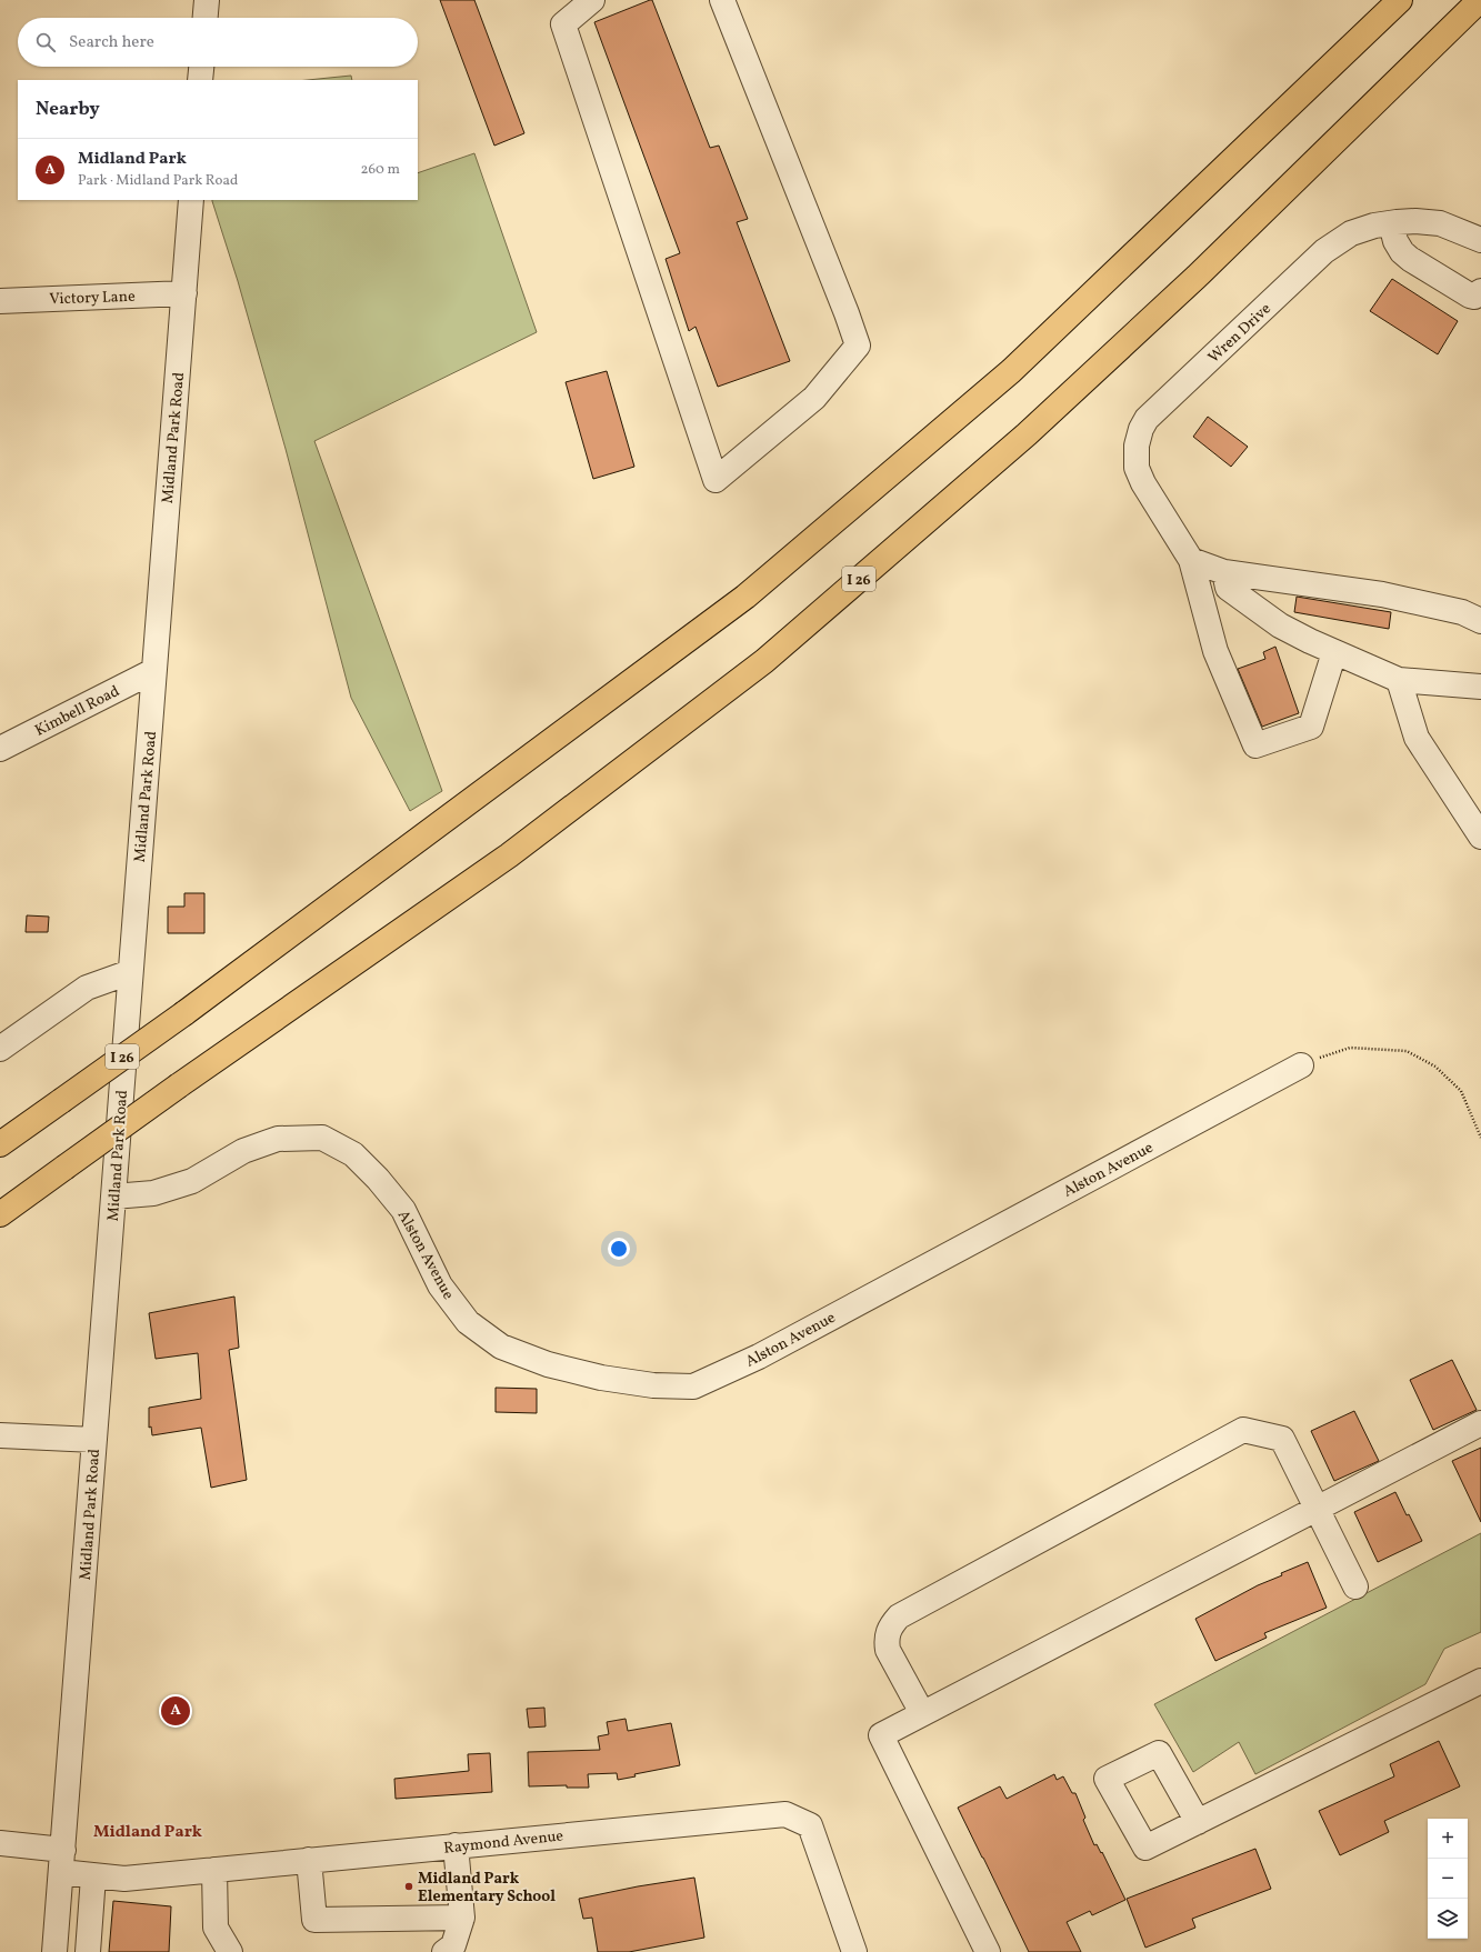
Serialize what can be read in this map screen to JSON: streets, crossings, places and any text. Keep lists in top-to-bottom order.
{
  "streets": {
    "highway": ["I 26"],
    "street": [
      "Victory Lane",
      "Wren Drive",
      "Midland Park Road",
      "Kimbell Road",
      "Alston Avenue",
      "Raymond Avenue"
    ]
  },
  "crossings": [
    ["Victory Lane", "Midland Park Road"],
    ["Midland Park Road", "Kimbell Road"],
    ["Midland Park Road", "Alston Avenue"],
    ["Midland Park Road", "Raymond Avenue"]
  ],
  "districts": ["Midland Park"],
  "places": ["Midland Park Elementary School"],
  "page": {
    "search": "Search here",
    "heading": "Nearby",
    "list": [
      {
        "mark": "A",
        "name": "Midland Park",
        "note": "Park · Midland Park Road",
        "value": "260 m"
      }
    ],
    "pins": "A",
    "map_buttons": ["+", "−"]
  }
}
